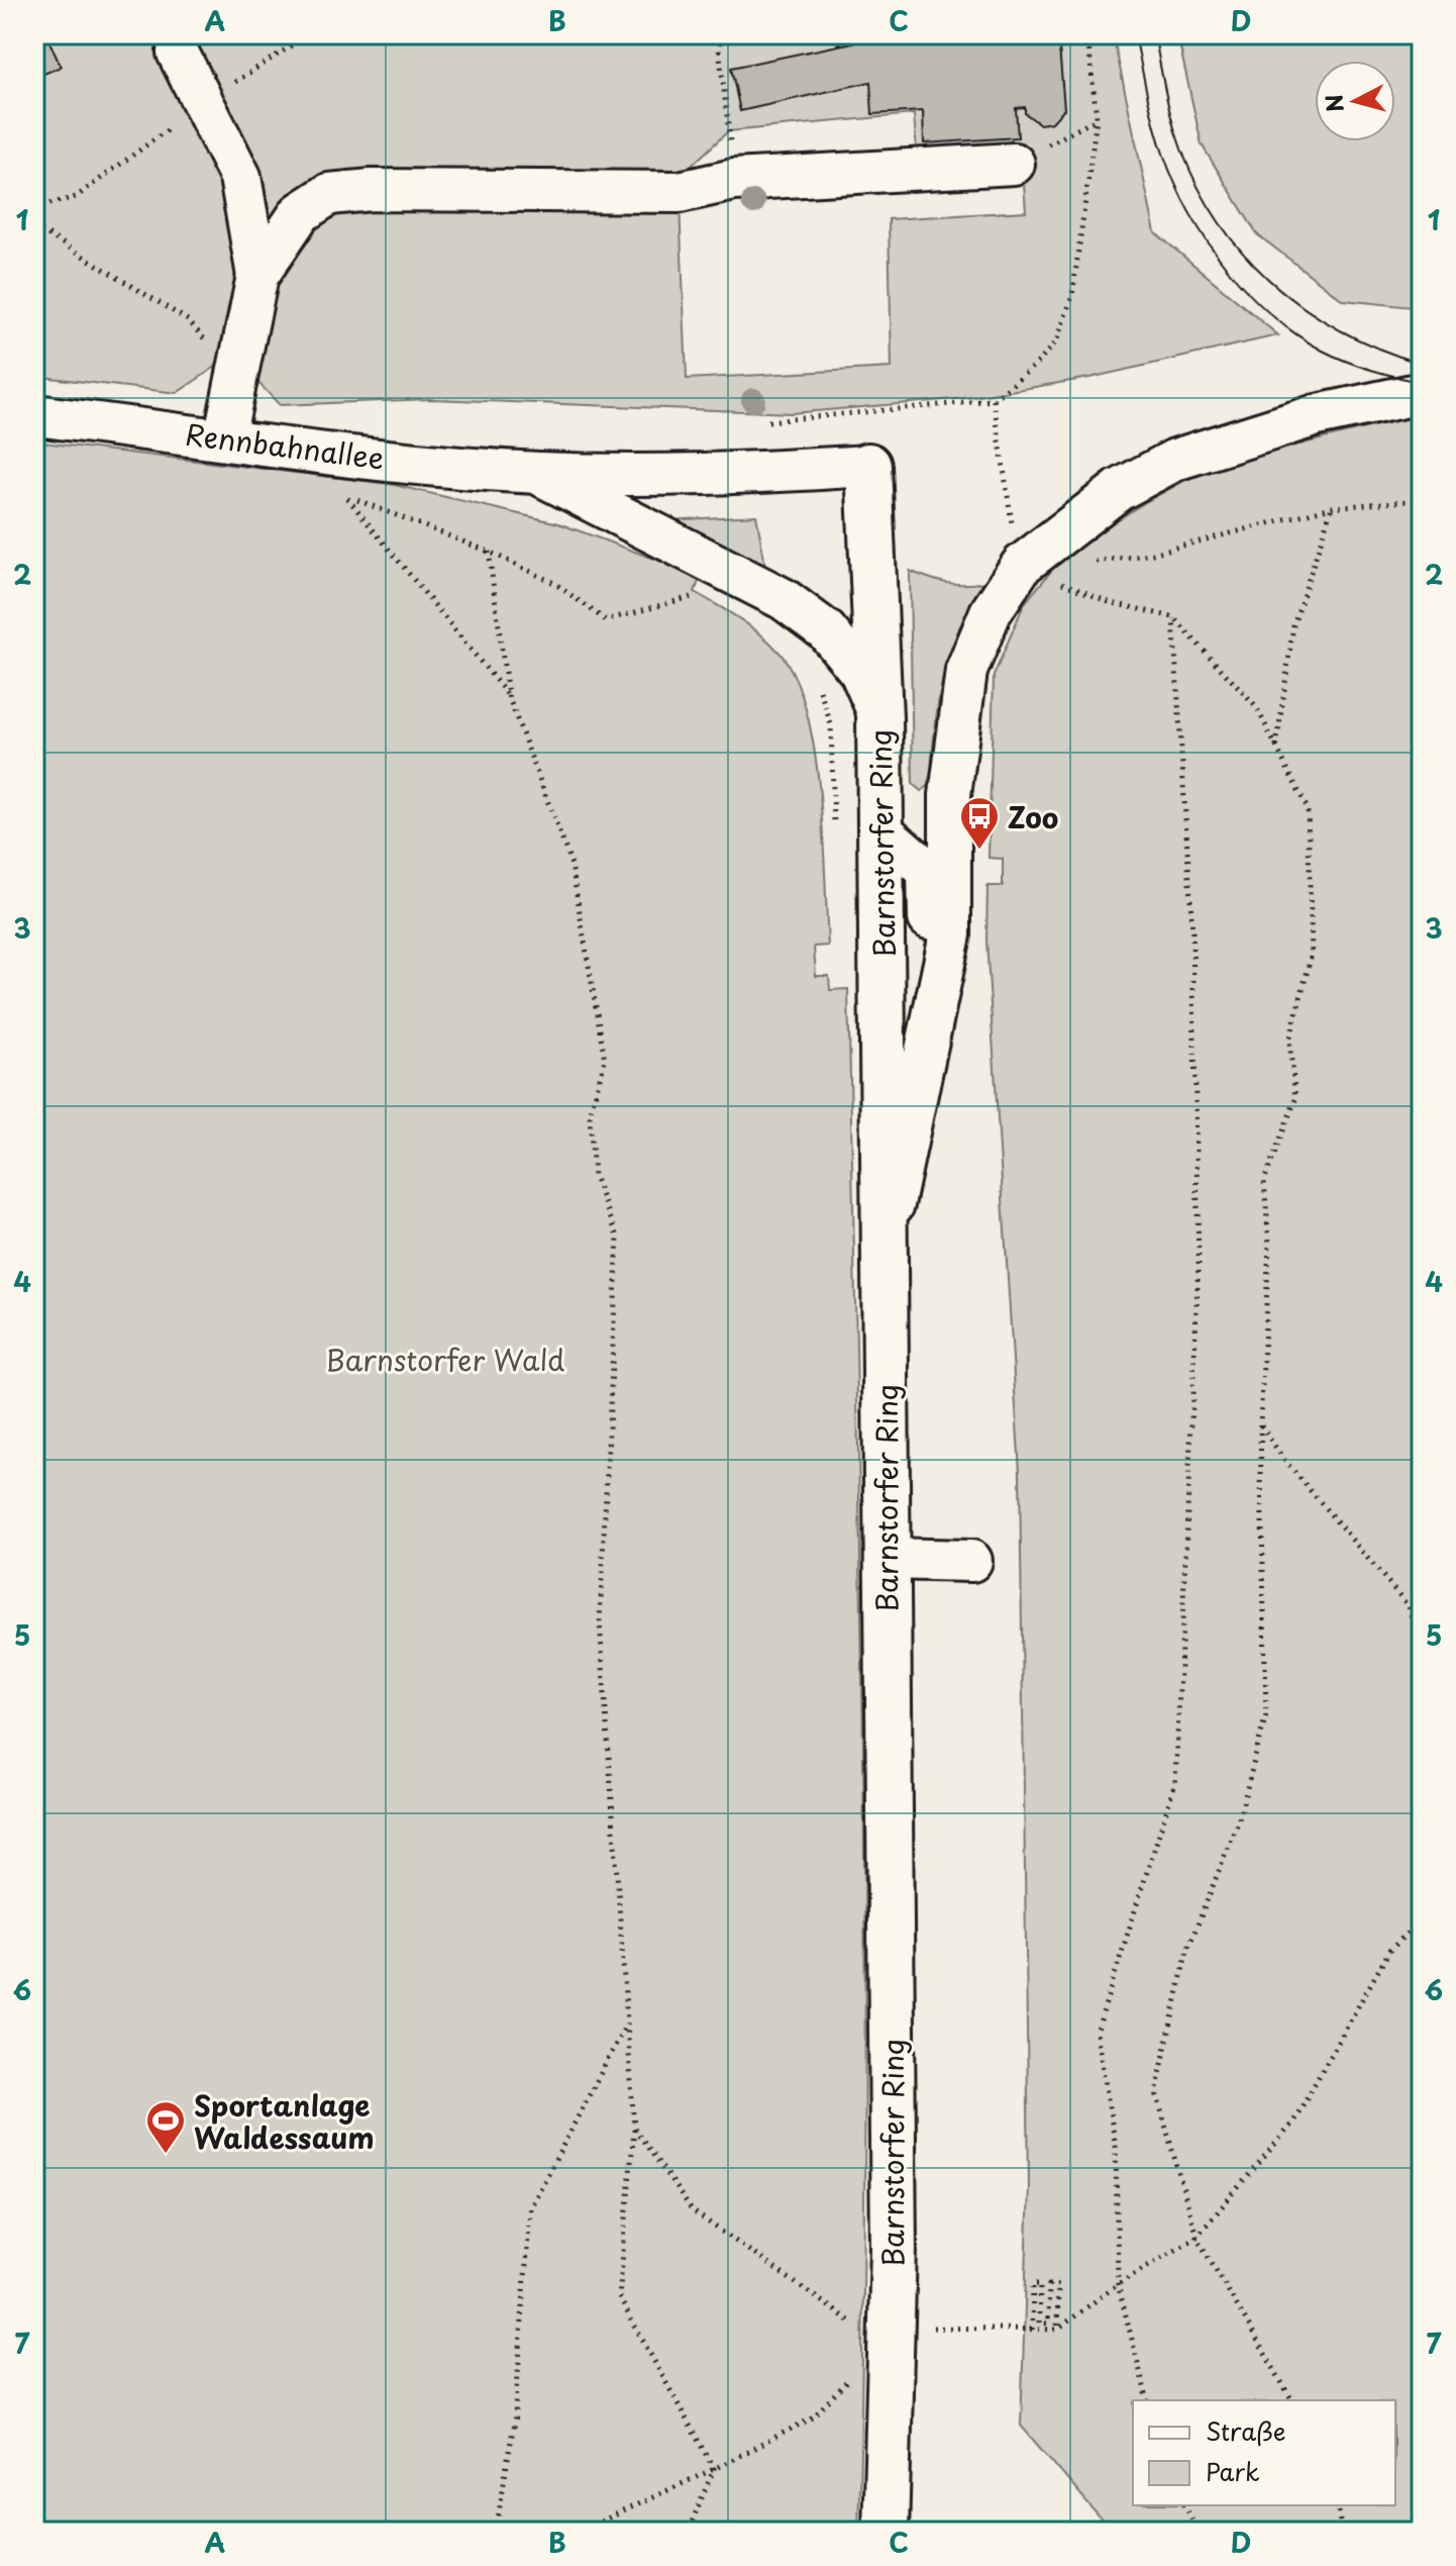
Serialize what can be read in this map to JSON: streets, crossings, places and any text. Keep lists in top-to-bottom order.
{
  "streets": {
    "main road": ["Barnstorfer Ring"],
    "street": ["Rennbahnallee"]
  },
  "crossings": [
    ["Rennbahnallee", "Barnstorfer Ring"]
  ],
  "parks": ["Barnstorfer Wald"],
  "places": {
    "bus stop": ["Zoo"],
    "sports": ["Sportanlage Waldessaum"]
  },
  "legend": ["Straße", "Park"],
  "north": "left",
  "grid": {
    "columns": [
      "A",
      "B",
      "C",
      "D"
    ],
    "rows": [
      "1",
      "2",
      "3",
      "4",
      "5",
      "6",
      "7"
    ]
  }
}
